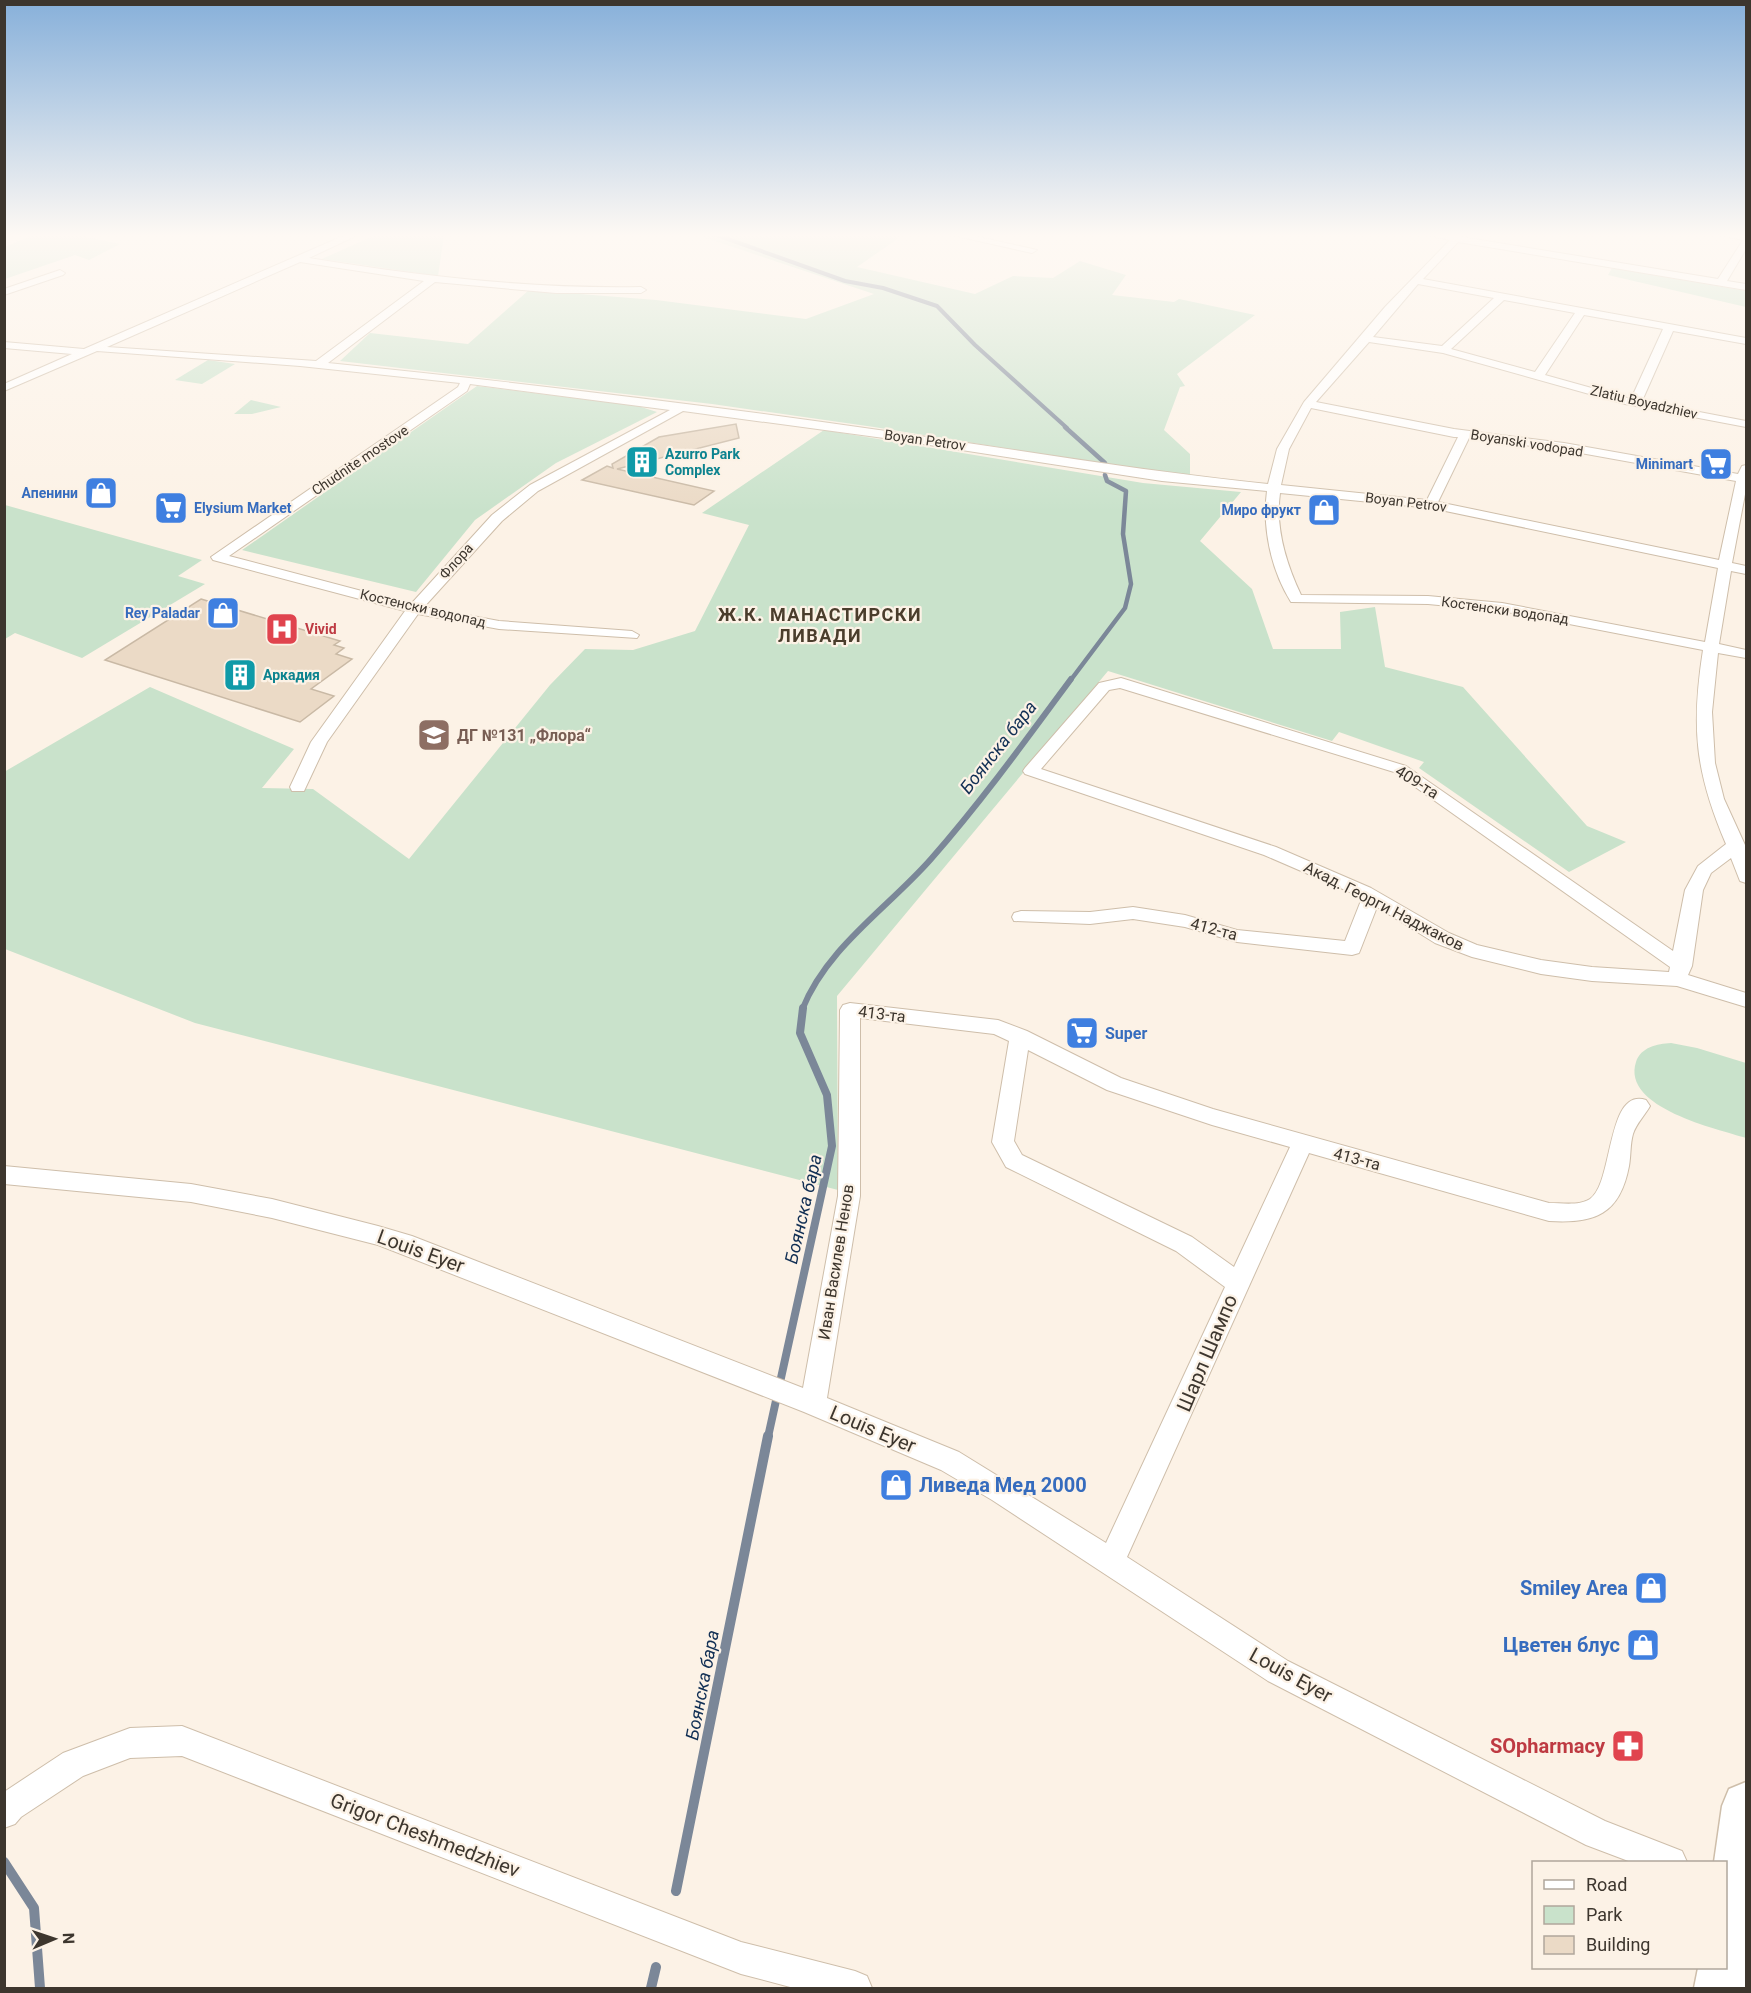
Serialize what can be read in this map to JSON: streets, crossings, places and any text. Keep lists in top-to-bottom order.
{
  "streets": {
    "street": [
      "Zlatiu Boyadzhiev",
      "Boyan Petrov",
      "Boyanski vodopad",
      "Chudnite mostove",
      "Флора",
      "Костенски водопад",
      "409-та",
      "Акад. Георги Наджаков",
      "412-та",
      "413-та",
      "Louis Eyer",
      "Иван Василев Ненов",
      "Шарл Шампо",
      "Grigor Cheshmedzhiev"
    ]
  },
  "crossings": [
    ["Boyan Petrov", "Chudnite mostove"],
    ["Boyan Petrov", "Флора"],
    ["Boyan Petrov", "Костенски водопад"],
    ["Chudnite mostove", "Костенски водопад"],
    ["Флора", "Костенски водопад"],
    ["409-та", "Акад. Георги Наджаков"],
    ["Акад. Георги Наджаков", "412-та"],
    ["413-та", "Иван Василев Ненов"],
    ["413-та", "Шарл Шампо"],
    ["Louis Eyer", "Иван Василев Ненов"],
    ["Louis Eyer", "Шарл Шампо"]
  ],
  "districts": ["Ж.К. МАНАСТИРСКИ ЛИВАДИ"],
  "water": ["Боянска бара"],
  "places": {
    "building": ["Azurro Park Complex", "Аркадия"],
    "supermarket": ["Minimart", "Elysium Market", "Super"],
    "shop": [
      "Апенини",
      "Миро фрукт",
      "Rey Paladar",
      "Ливеда Мед 2000",
      "Smiley Area",
      "Цветен блус"
    ],
    "hospital": ["Vivid"],
    "school or university": ["ДГ №131 „Флора“"],
    "pharmacy": ["SOpharmacy"]
  },
  "legend": ["Road", "Park", "Building"],
  "north": "right"
}
